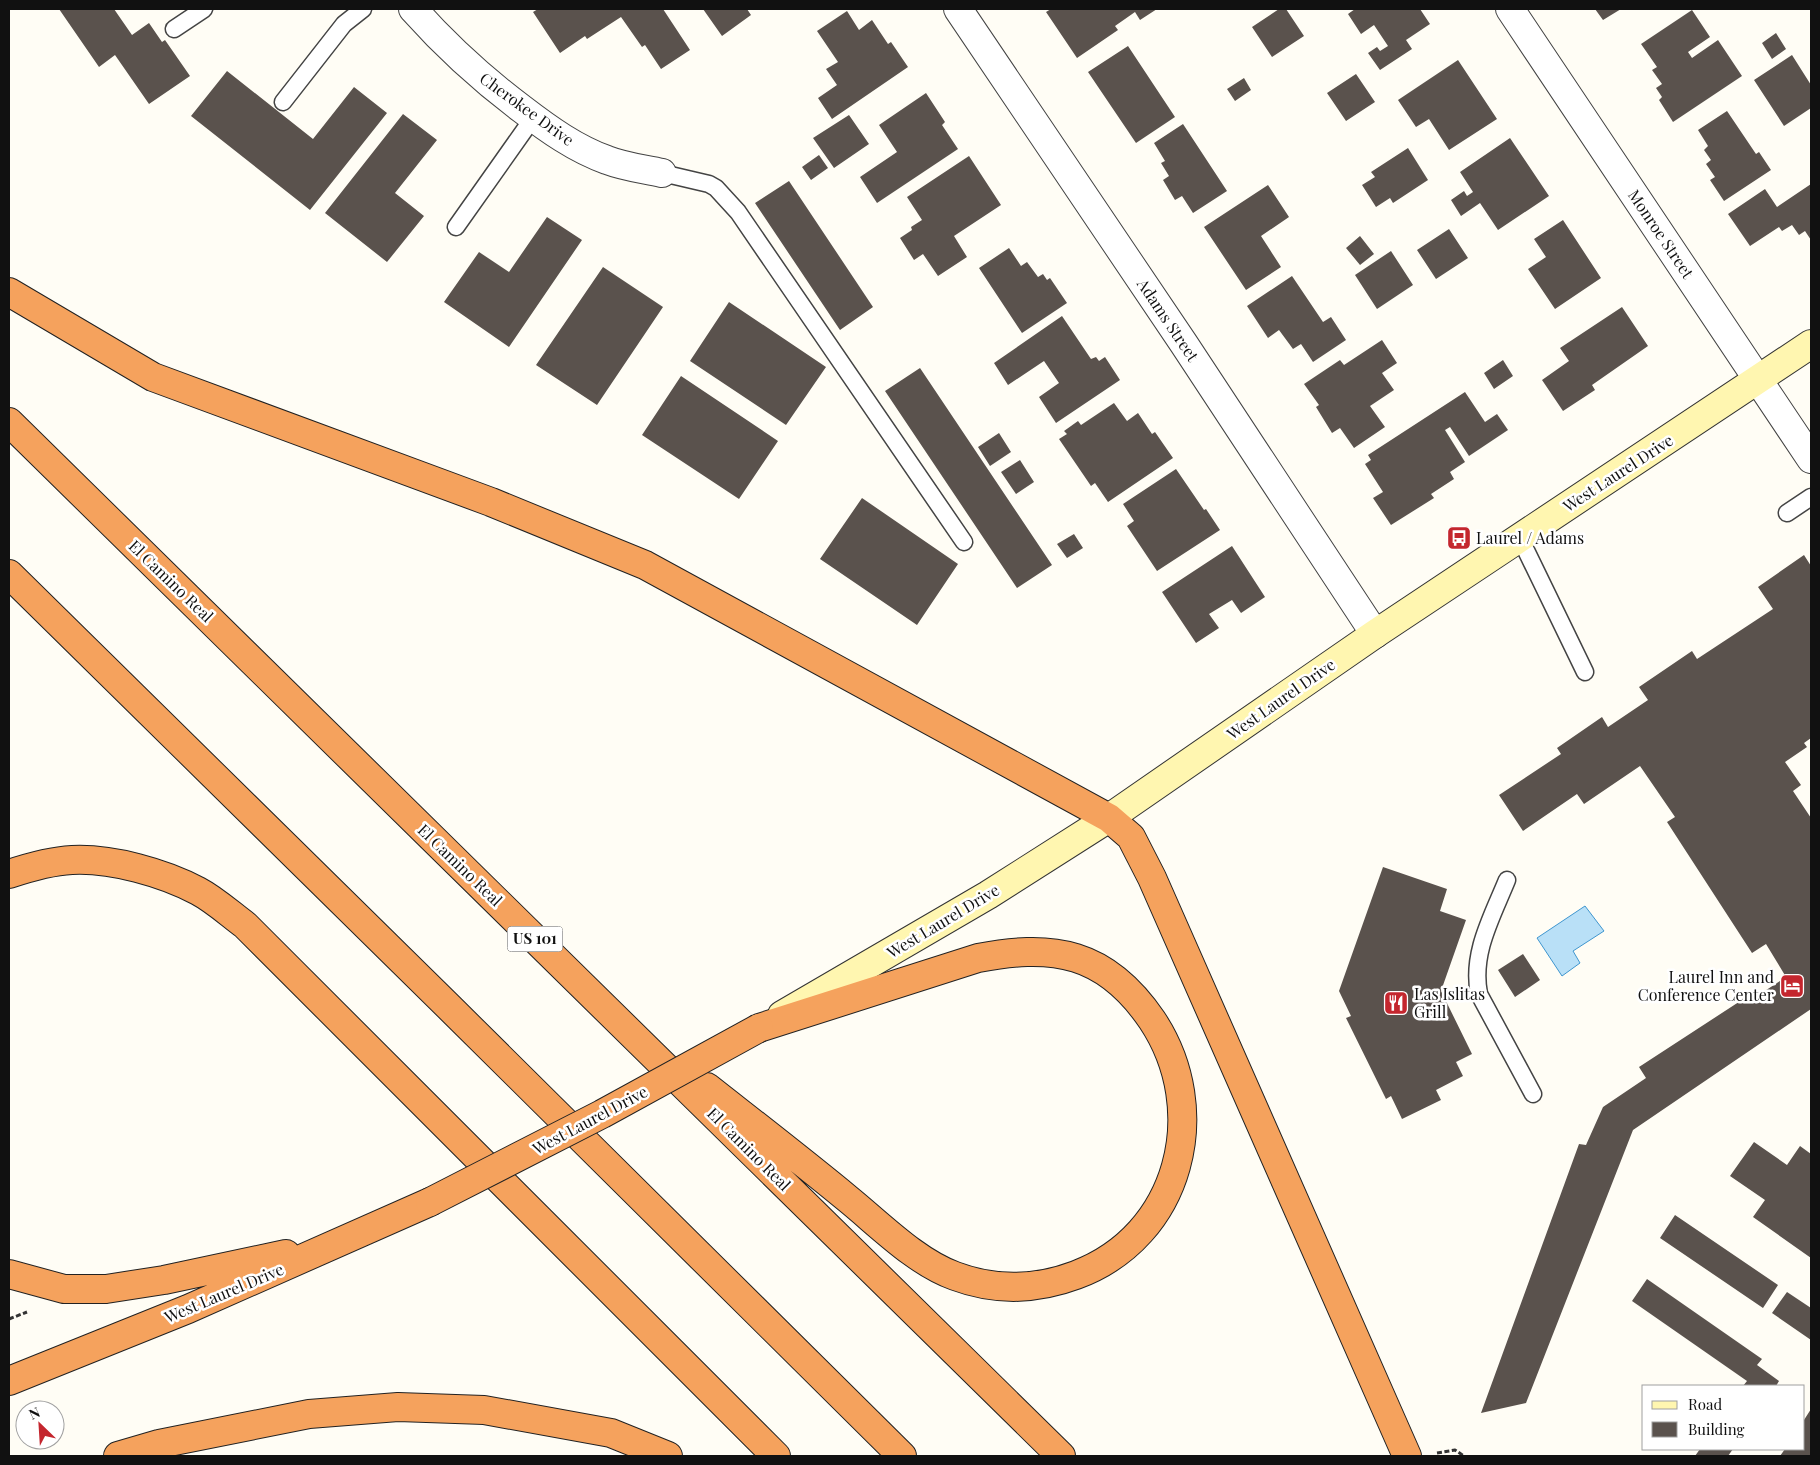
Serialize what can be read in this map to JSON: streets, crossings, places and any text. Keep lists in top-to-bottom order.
{
  "streets": {
    "highway": ["West Laurel Drive", "El Camino Real", "US 101"],
    "street": ["Cherokee Drive", "Monroe Street", "Adams Street"]
  },
  "crossings": [
    ["Monroe Street", "West Laurel Drive"],
    ["Adams Street", "West Laurel Drive"]
  ],
  "places": {
    "bus stop": ["Laurel / Adams"],
    "hotel": ["Laurel Inn and Conference Center"],
    "restaurant": ["Las Islitas Grill"]
  },
  "legend": ["Road", "Building"],
  "north": "top left"
}
